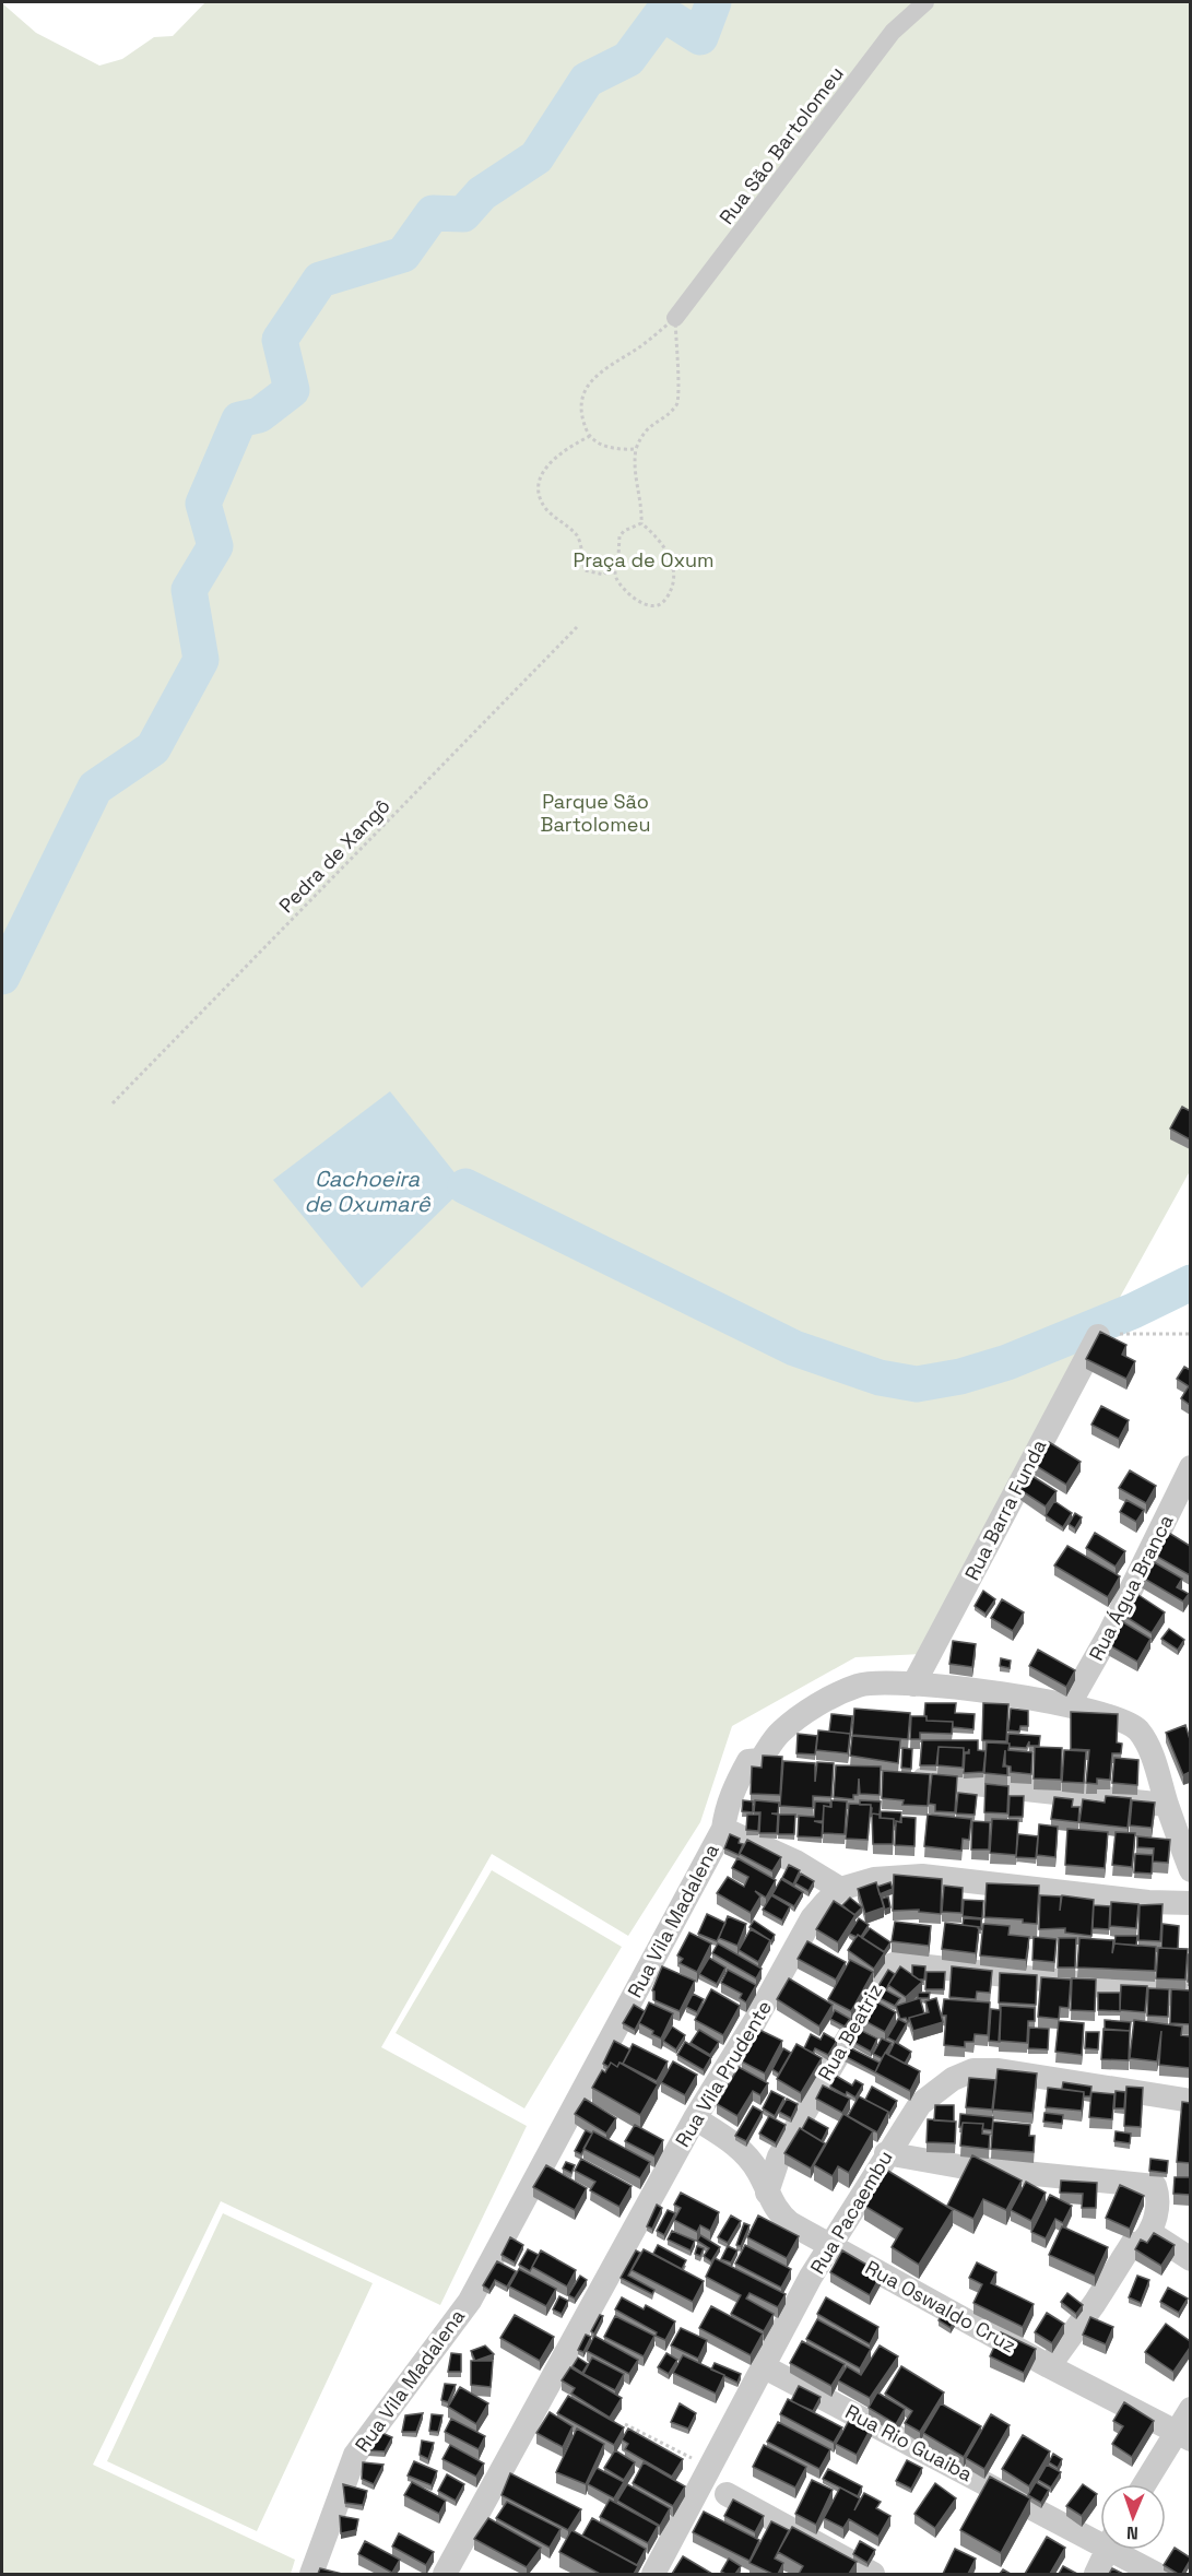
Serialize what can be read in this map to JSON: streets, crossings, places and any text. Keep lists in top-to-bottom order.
{
  "streets": {
    "street": [
      "Rua São Bartolomeu",
      "Rua Barra Funda",
      "Rua Água Branca",
      "Rua Vila Madalena",
      "Rua Beatriz",
      "Rua Vila Prudente",
      "Rua Pacaembu",
      "Rua Oswaldo Cruz",
      "Rua Rio Guaiba"
    ],
    "path": ["Pedra de Xangô"]
  },
  "crossings": [
    ["Rua Barra Funda", "Rua Vila Madalena"],
    ["Rua Água Branca", "Rua Vila Madalena"],
    ["Rua Pacaembu", "Rua Oswaldo Cruz"],
    ["Rua Pacaembu", "Rua Rio Guaiba"]
  ],
  "water": ["Cachoeira de Oxumarê"],
  "parks": ["Praça de Oxum", "Parque São Bartolomeu"],
  "north": "bottom"
}
